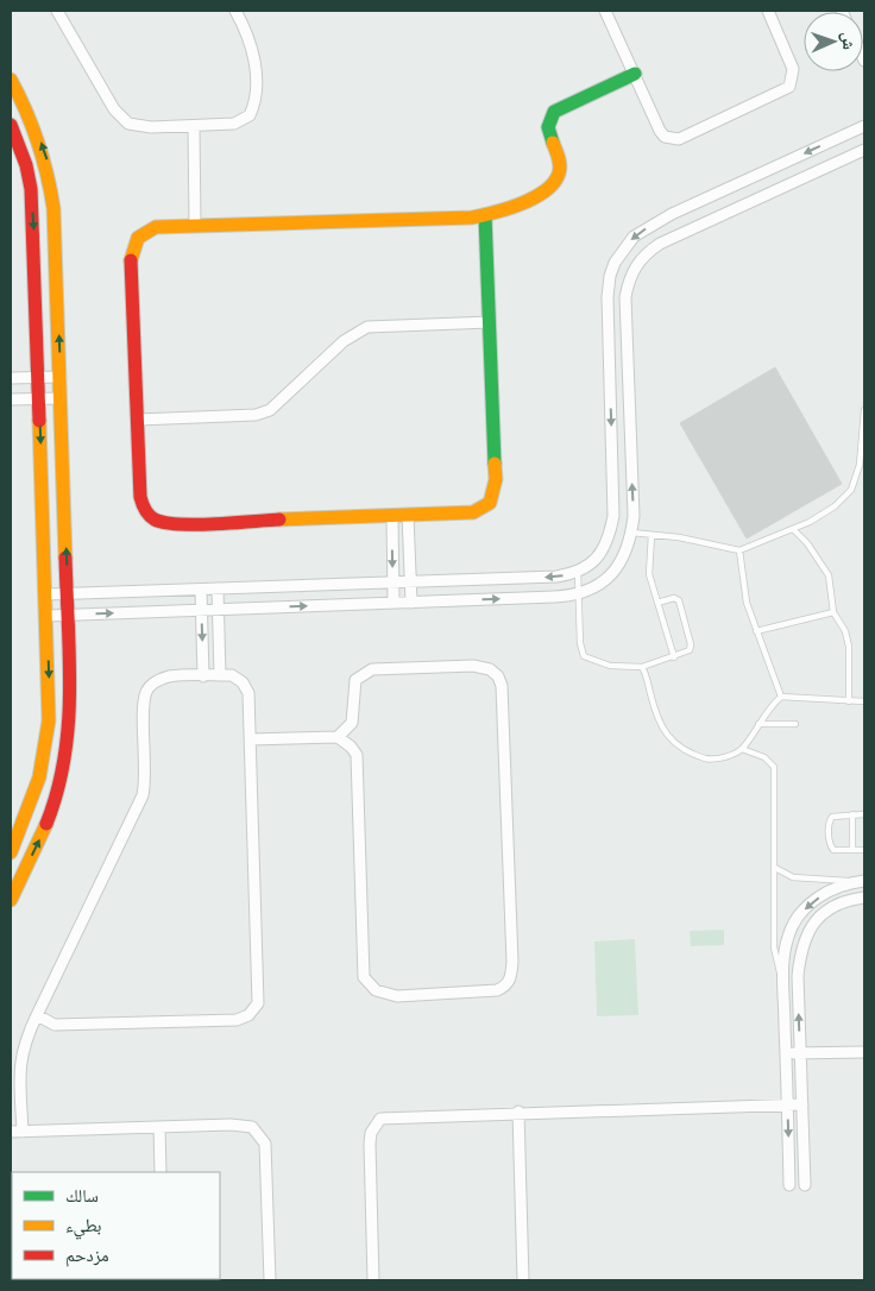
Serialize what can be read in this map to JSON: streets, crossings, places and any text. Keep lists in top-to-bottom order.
{
  "legend": ["سالك", "بطيء", "مزدحم"],
  "north": "right"
}
